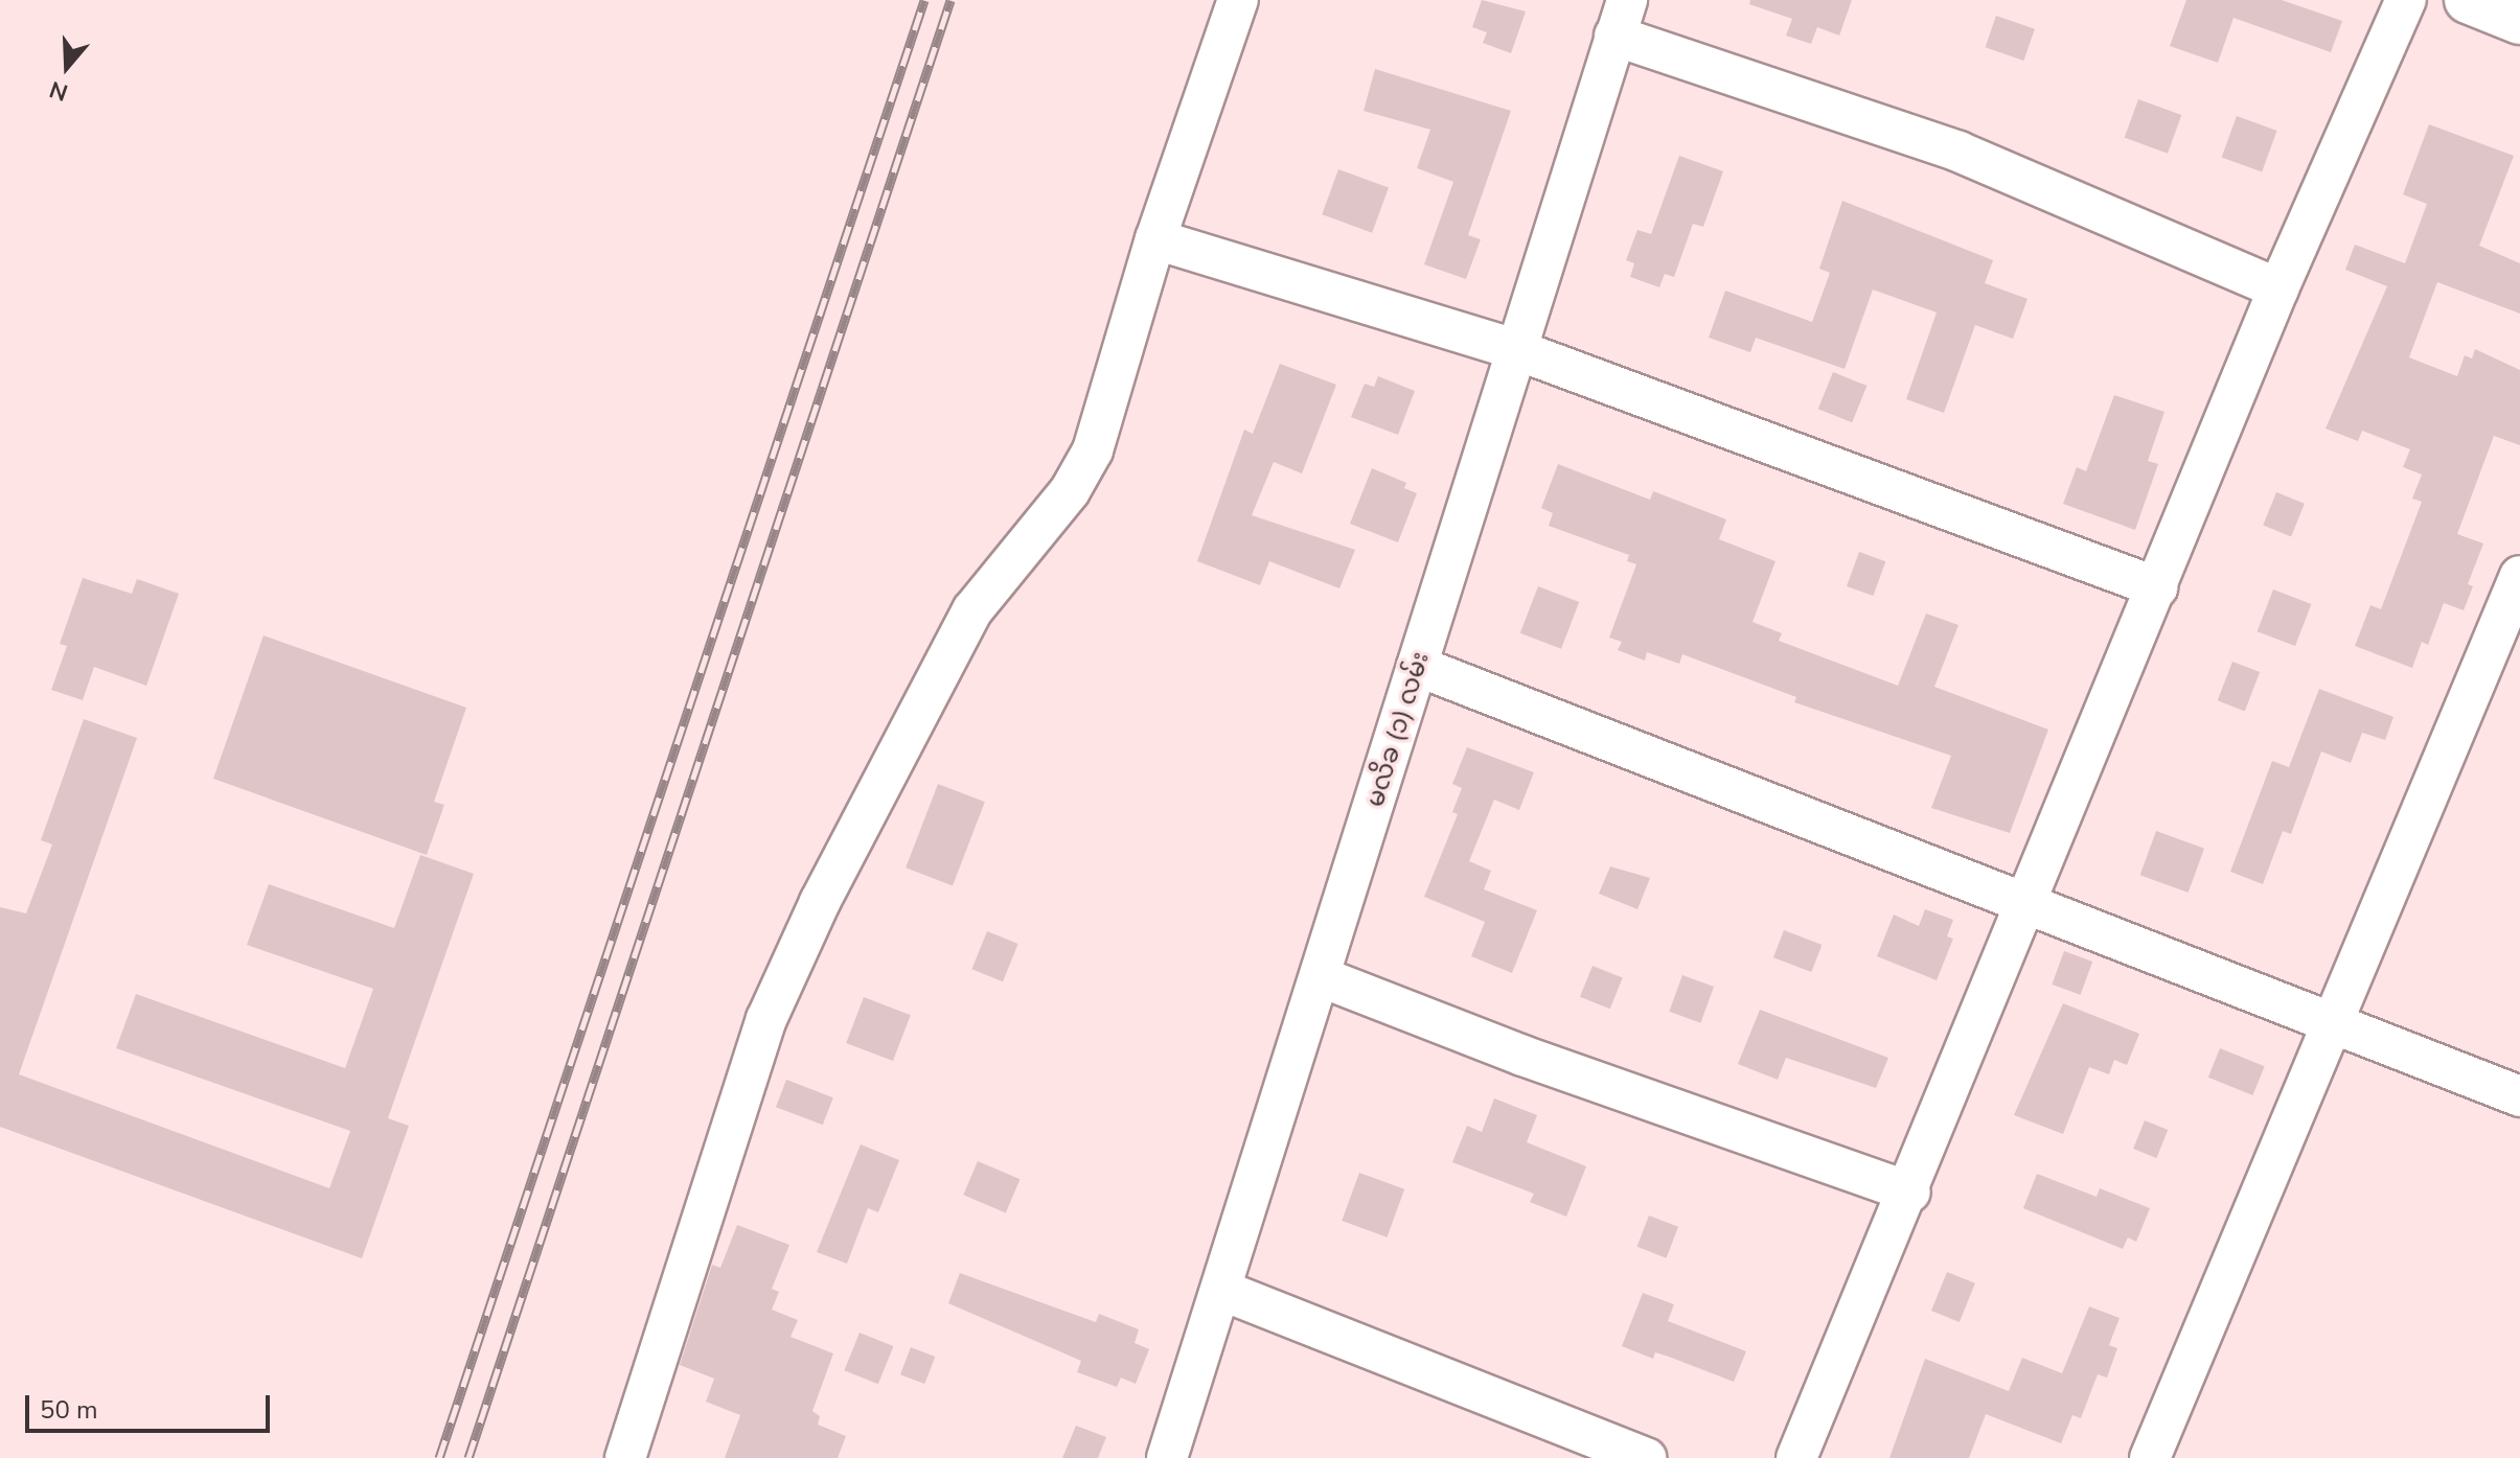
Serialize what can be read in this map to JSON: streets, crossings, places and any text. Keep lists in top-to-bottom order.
{
  "streets": {
    "street": ["မလိခ (၁) လမ်း"]
  },
  "scale_bar": "50 m",
  "north": "bottom"
}
